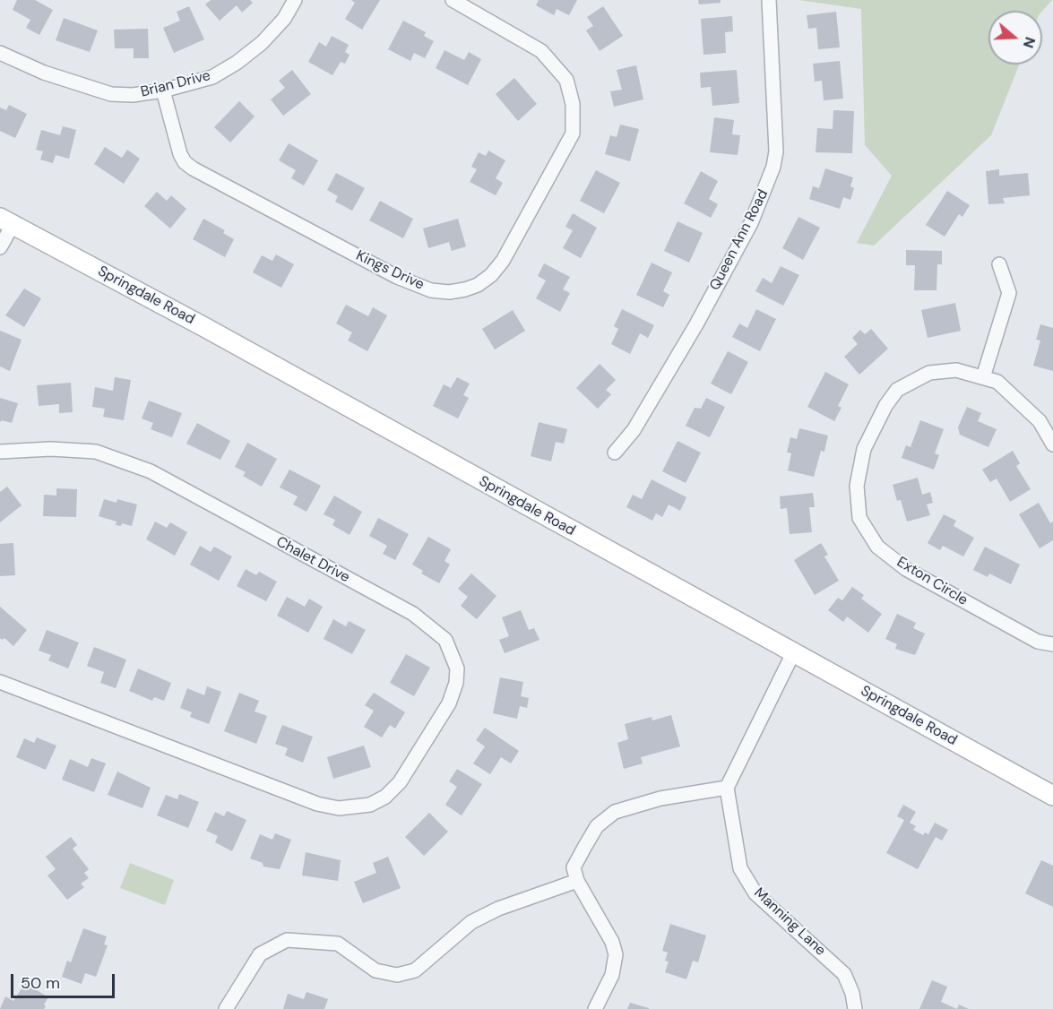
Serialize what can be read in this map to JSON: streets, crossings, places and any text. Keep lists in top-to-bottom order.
{
  "streets": {
    "main road": ["Springdale Road"],
    "street": [
      "Brian Drive",
      "Queen Ann Road",
      "Kings Drive",
      "Chalet Drive",
      "Exton Circle",
      "Manning Lane"
    ]
  },
  "crossings": [
    ["Brian Drive", "Kings Drive"]
  ],
  "scale_bar": "50 m",
  "north": "right"
}
